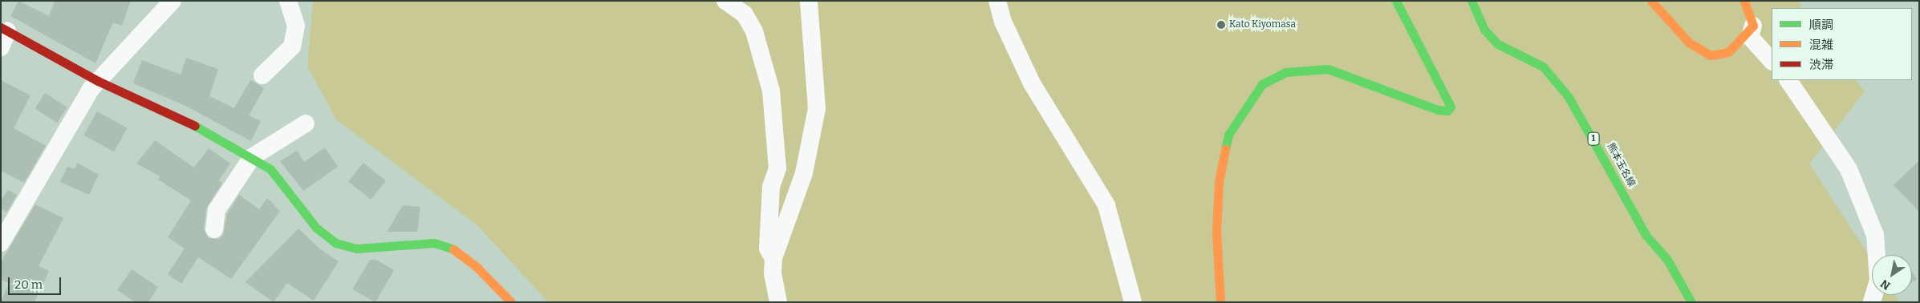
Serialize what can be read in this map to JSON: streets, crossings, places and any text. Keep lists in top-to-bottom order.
{
  "streets": {
    "street": ["1", "熊本玉名線"]
  },
  "places": ["Kato Kiyomasa"],
  "legend": ["順調", "混雑", "渋滞"],
  "scale_bar": "20 m",
  "north": "bottom left"
}
